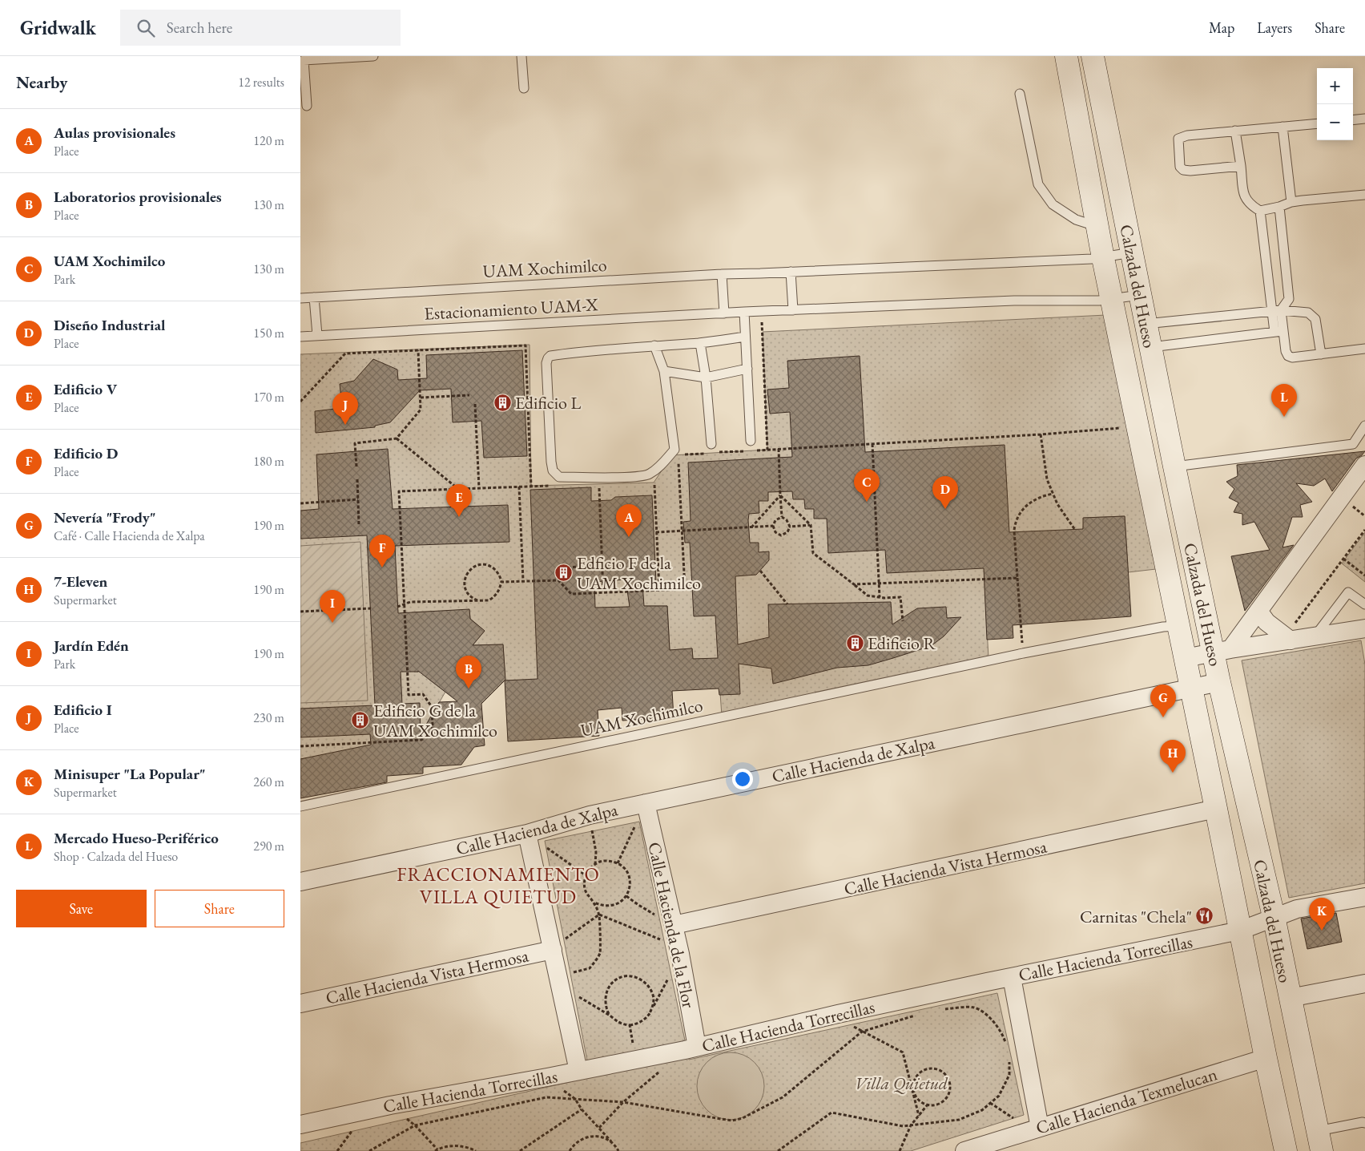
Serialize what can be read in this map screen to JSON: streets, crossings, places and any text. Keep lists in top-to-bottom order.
{
  "streets": {
    "main road": ["Calzada del Hueso"],
    "street": [
      "Calle Hacienda de Xalpa",
      "Calle Hacienda Vista Hermosa",
      "Calle Hacienda de la Flor",
      "Calle Hacienda Torrecillas",
      "Calle Hacienda Texmelucan"
    ],
    "lane": ["UAM Xochimilco", "Estacionamiento UAM-X"]
  },
  "crossings": [
    ["UAM Xochimilco", "Calzada del Hueso"],
    ["Calzada del Hueso", "Calle Hacienda de Xalpa"],
    ["Calzada del Hueso", "Calle Hacienda Vista Hermosa"],
    ["Calzada del Hueso", "Calle Hacienda Torrecillas"],
    ["Calzada del Hueso", "Calle Hacienda Texmelucan"],
    ["Calle Hacienda de Xalpa", "Calle Hacienda de la Flor"],
    ["Calle Hacienda Vista Hermosa", "Calle Hacienda de la Flor"],
    ["Calle Hacienda de la Flor", "Calle Hacienda Torrecillas"]
  ],
  "districts": ["FRACCIONAMIENTO VILLA QUIETUD"],
  "parks": ["Villa Quietud"],
  "places": {
    "building": [
      "Edificio L",
      "Edficio F de la UAM Xochimilco",
      "Edificio R",
      "Edificio G de la UAM Xochimilco"
    ],
    "restaurant": ["Carnitas \"Chela\""]
  },
  "page": {
    "header": "Gridwalk",
    "search": "Search here",
    "nav": ["Map", "Layers", "Share"],
    "heading": ["Nearby", "12 results"],
    "map_buttons": ["+", "−"],
    "list": [
      {
        "mark": "A",
        "name": "Aulas provisionales",
        "note": "Place",
        "value": "120 m"
      },
      {
        "mark": "B",
        "name": "Laboratorios provisionales",
        "note": "Place",
        "value": "130 m"
      },
      {
        "mark": "C",
        "name": "UAM Xochimilco",
        "note": "Park",
        "value": "130 m"
      },
      {
        "mark": "D",
        "name": "Diseño Industrial",
        "note": "Place",
        "value": "150 m"
      },
      {
        "mark": "E",
        "name": "Edificio V",
        "note": "Place",
        "value": "170 m"
      },
      {
        "mark": "F",
        "name": "Edificio D",
        "note": "Place",
        "value": "180 m"
      },
      {
        "mark": "G",
        "name": "Nevería \"Frody\"",
        "note": "Café · Calle Hacienda de Xalpa",
        "value": "190 m"
      },
      {
        "mark": "H",
        "name": "7-Eleven",
        "note": "Supermarket",
        "value": "190 m"
      },
      {
        "mark": "I",
        "name": "Jardín Edén",
        "note": "Park",
        "value": "190 m"
      },
      {
        "mark": "J",
        "name": "Edificio I",
        "note": "Place",
        "value": "230 m"
      },
      {
        "mark": "K",
        "name": "Minisuper \"La Popular\"",
        "note": "Supermarket",
        "value": "260 m"
      },
      {
        "mark": "L",
        "name": "Mercado Hueso-Periférico",
        "note": "Shop · Calzada del Hueso",
        "value": "290 m"
      }
    ],
    "pins": [
      "L",
      "J",
      "C",
      "D",
      "E",
      "A",
      "F",
      "I",
      "B",
      "G",
      "H",
      "K"
    ],
    "buttons": ["Save", "Share"]
  }
}
